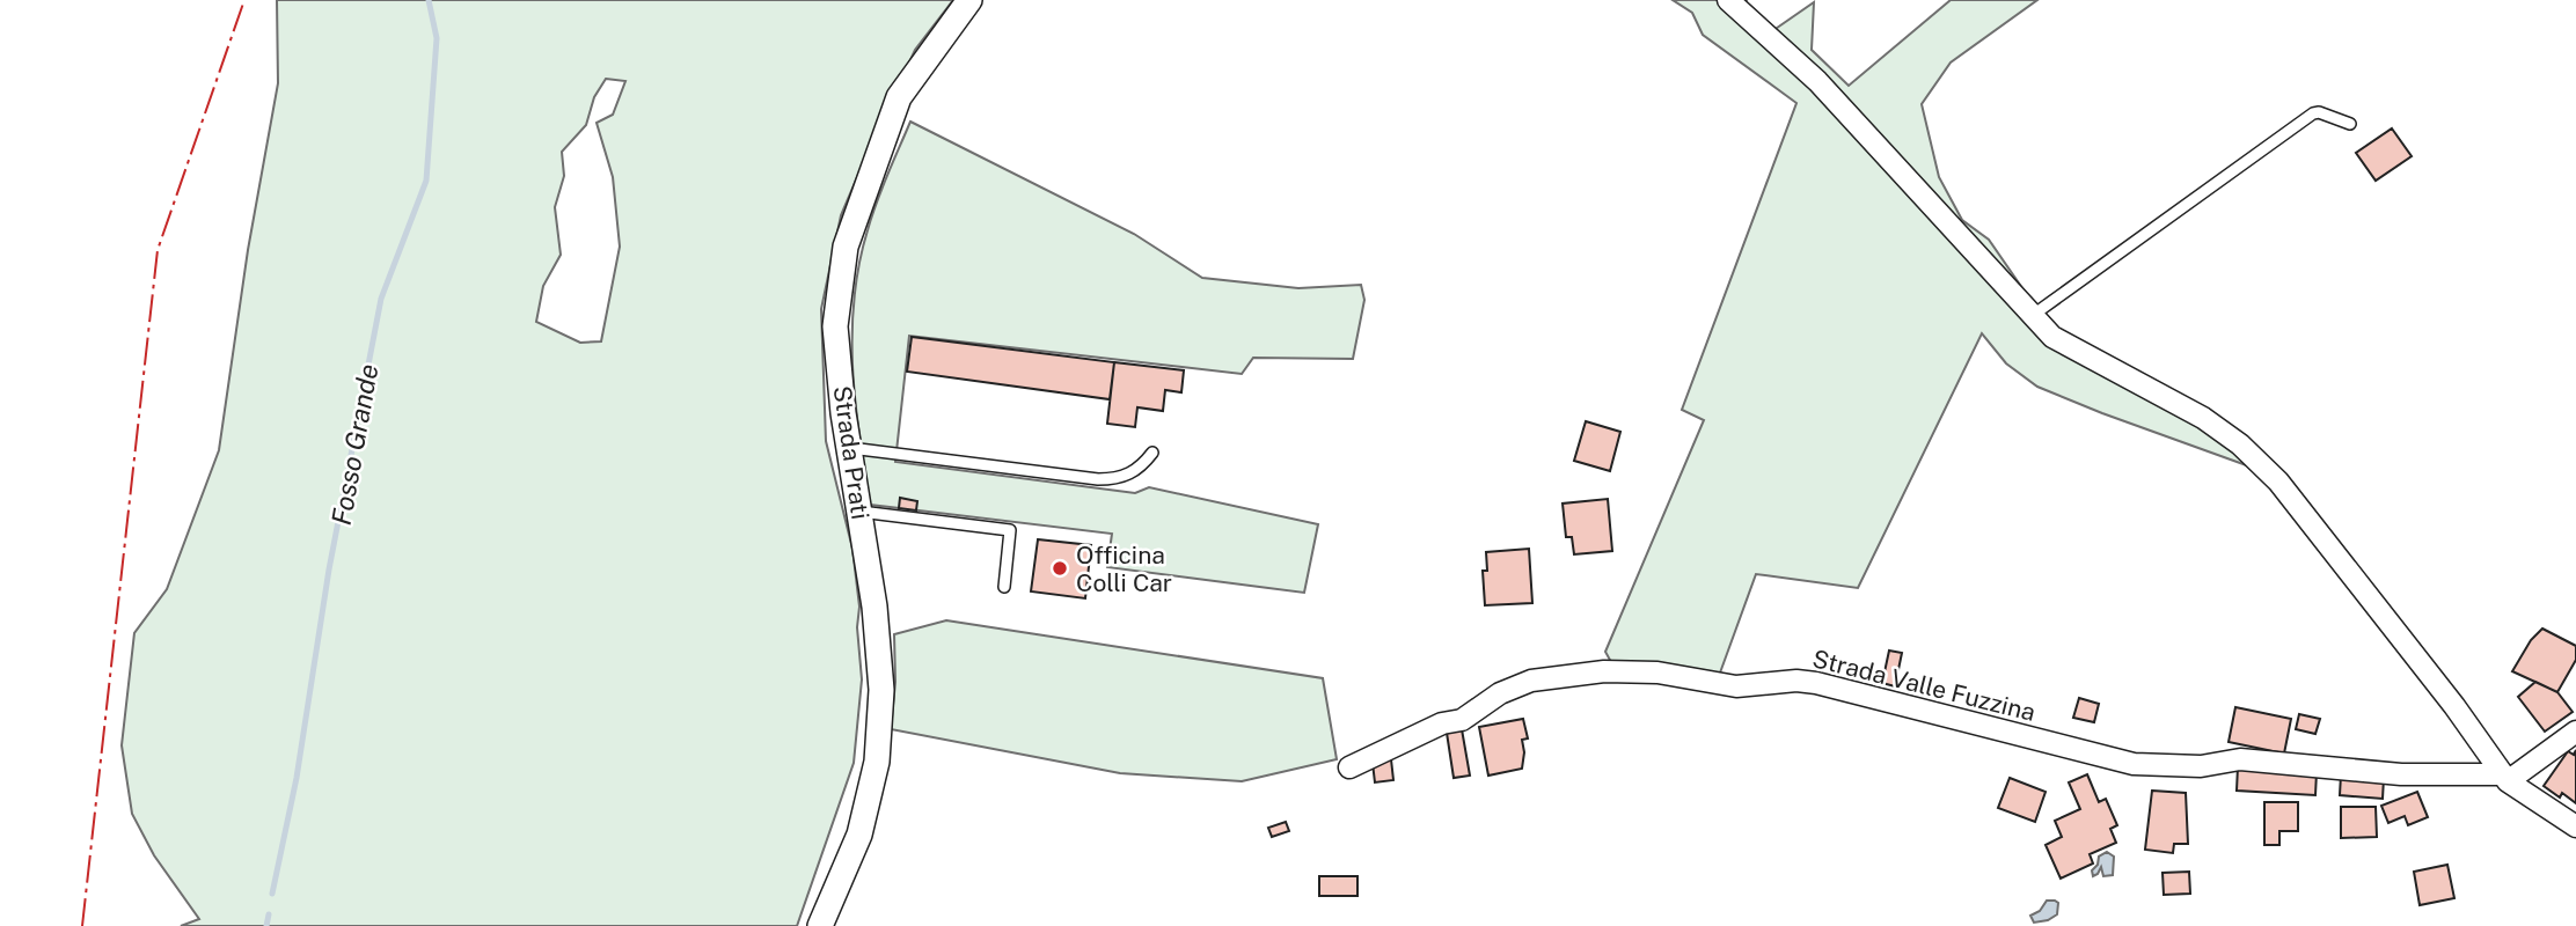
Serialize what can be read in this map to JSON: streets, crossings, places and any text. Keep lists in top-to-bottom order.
{
  "streets": {
    "street": ["Strada Prati", "Strada Valle Fuzzina"]
  },
  "water": ["Fosso Grande"],
  "places": ["Officina Colli Car"]
}
